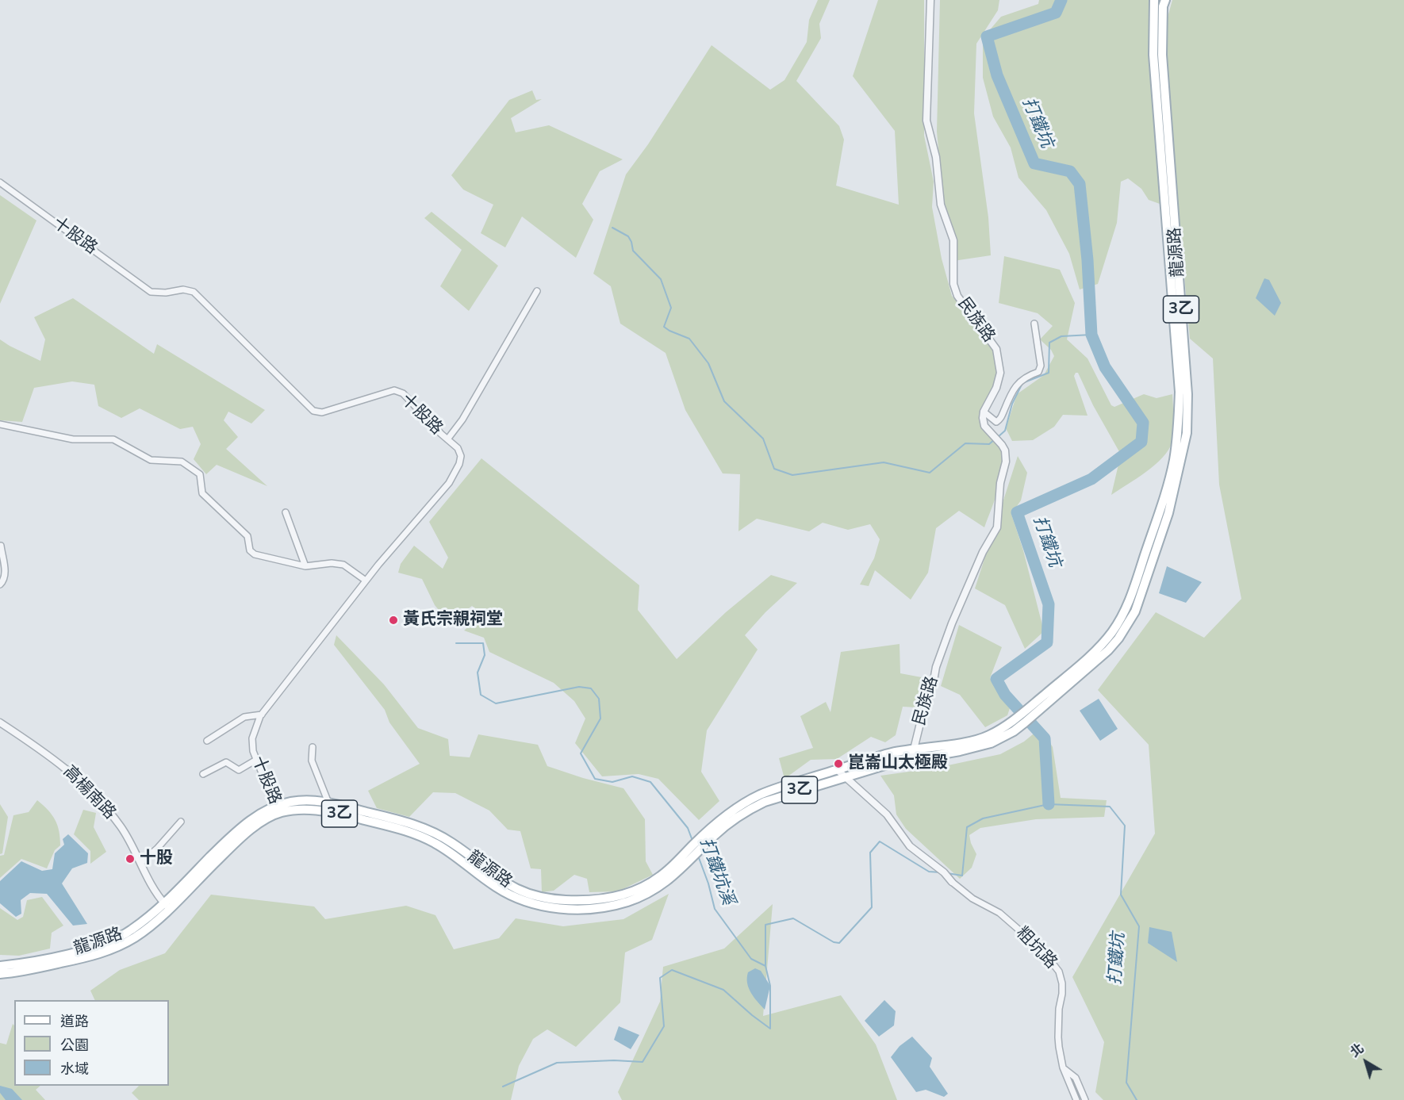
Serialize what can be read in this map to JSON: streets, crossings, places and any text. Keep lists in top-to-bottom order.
{
  "streets": {
    "main road": ["龍源路", "3乙"],
    "street": [
      "十股路",
      "民族路",
      "高楊南路",
      "粗坑路"
    ]
  },
  "crossings": [
    ["十股路", "龍源路"],
    ["十股路", "3乙"],
    ["龍源路", "3乙"],
    ["龍源路", "民族路"],
    ["龍源路", "高楊南路"],
    ["3乙", "民族路"],
    ["3乙", "高楊南路"]
  ],
  "water": ["打鐵坑", "打鐵坑溪"],
  "places": ["黃氏宗親祠堂", "崑崙山太極殿", "十股"],
  "legend": ["道路", "公園", "水域"],
  "north": "top left"
}
